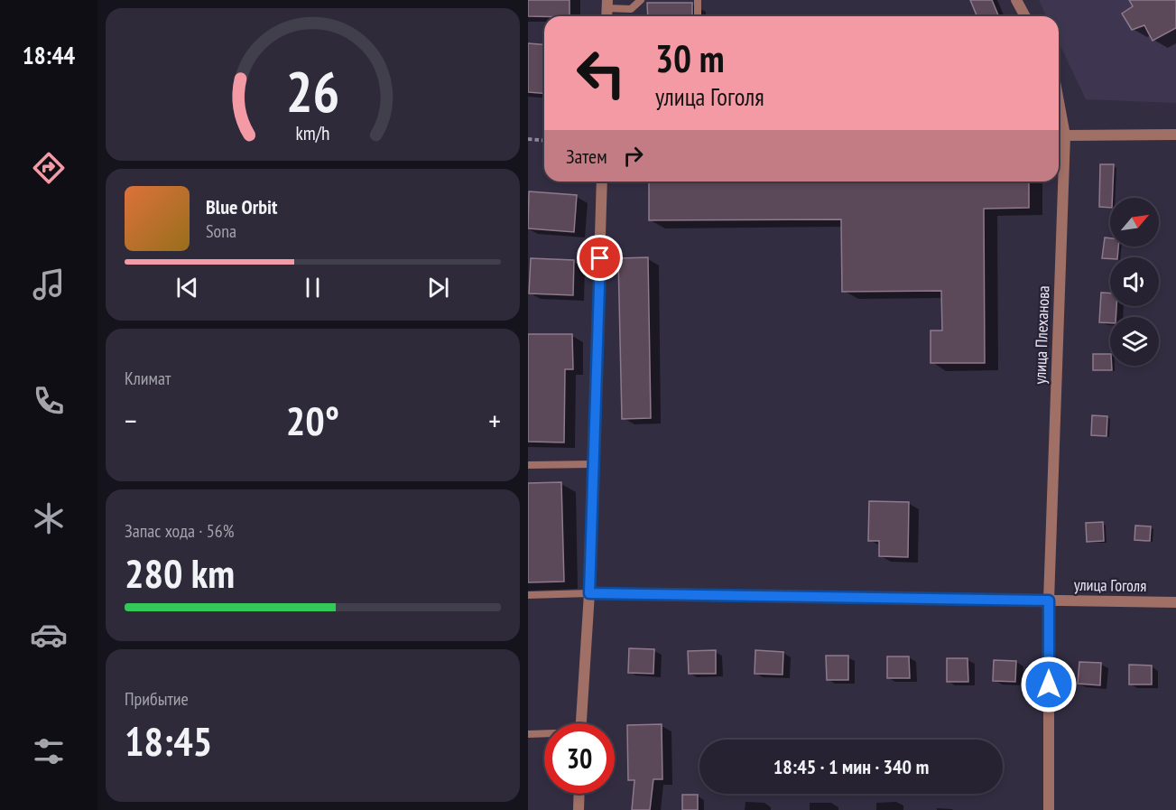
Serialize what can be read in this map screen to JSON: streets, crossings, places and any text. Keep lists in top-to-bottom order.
{
  "streets": {
    "street": ["улица Плеханова", "улица Гоголя"]
  },
  "crossings": [
    ["улица Плеханова", "улица Гоголя"]
  ],
  "north": "top right",
  "page": {
    "tabs": "18:44",
    "turn": ["30 m", "улица Гоголя"],
    "then": "Затем",
    "song": ["Blue Orbit", "Sona"],
    "tile": [
      "Климат",
      ["Запас хода · 56%", "280 km"],
      ["Прибытие", "18:45"]
    ],
    "heat": ["−", "20°", "+"],
    "limit": "30",
    "trip": "18:45 · 1 мин · 340 m",
    "gauge": ["26", "km/h"]
  }
}
